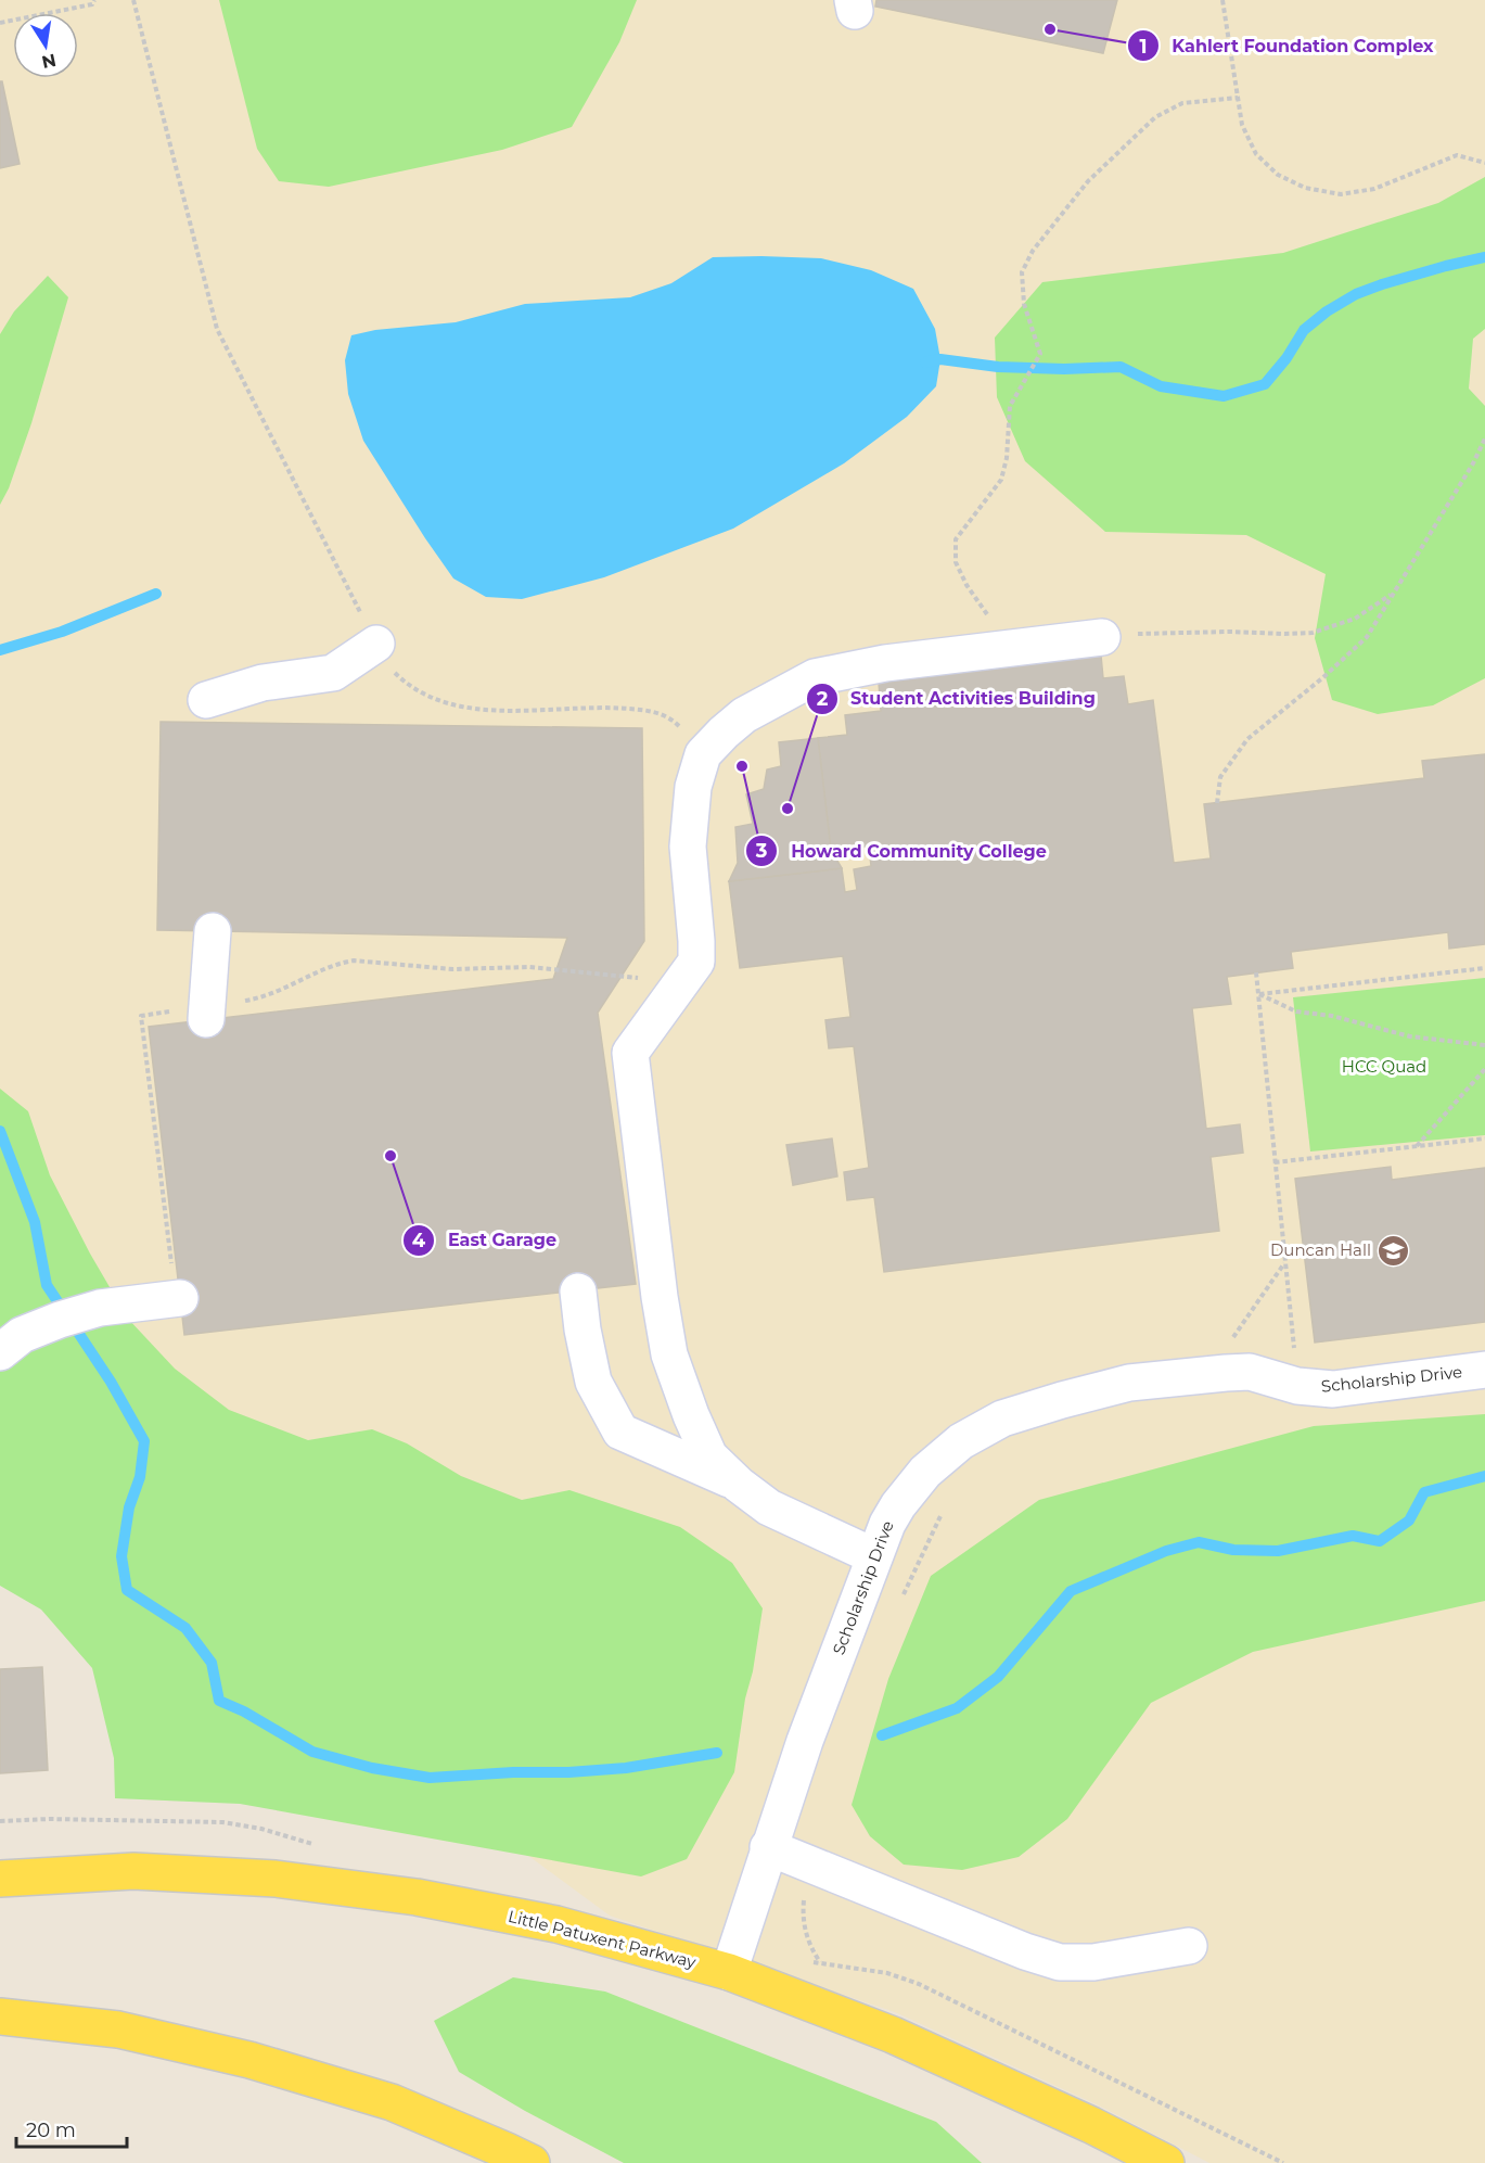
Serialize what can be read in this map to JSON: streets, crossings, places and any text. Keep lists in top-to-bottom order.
{
  "streets": {
    "main road": ["Little Patuxent Parkway"],
    "street": ["Scholarship Drive"]
  },
  "crossings": [
    ["Scholarship Drive", "Little Patuxent Parkway"]
  ],
  "parks": ["HCC Quad"],
  "places": {
    "other": [
      "Kahlert Foundation Complex",
      "Howard Community College",
      "Student Activities Building",
      "East Garage"
    ],
    "school or university": ["Duncan Hall"]
  },
  "scale_bar": "20 m",
  "north": "bottom"
}
